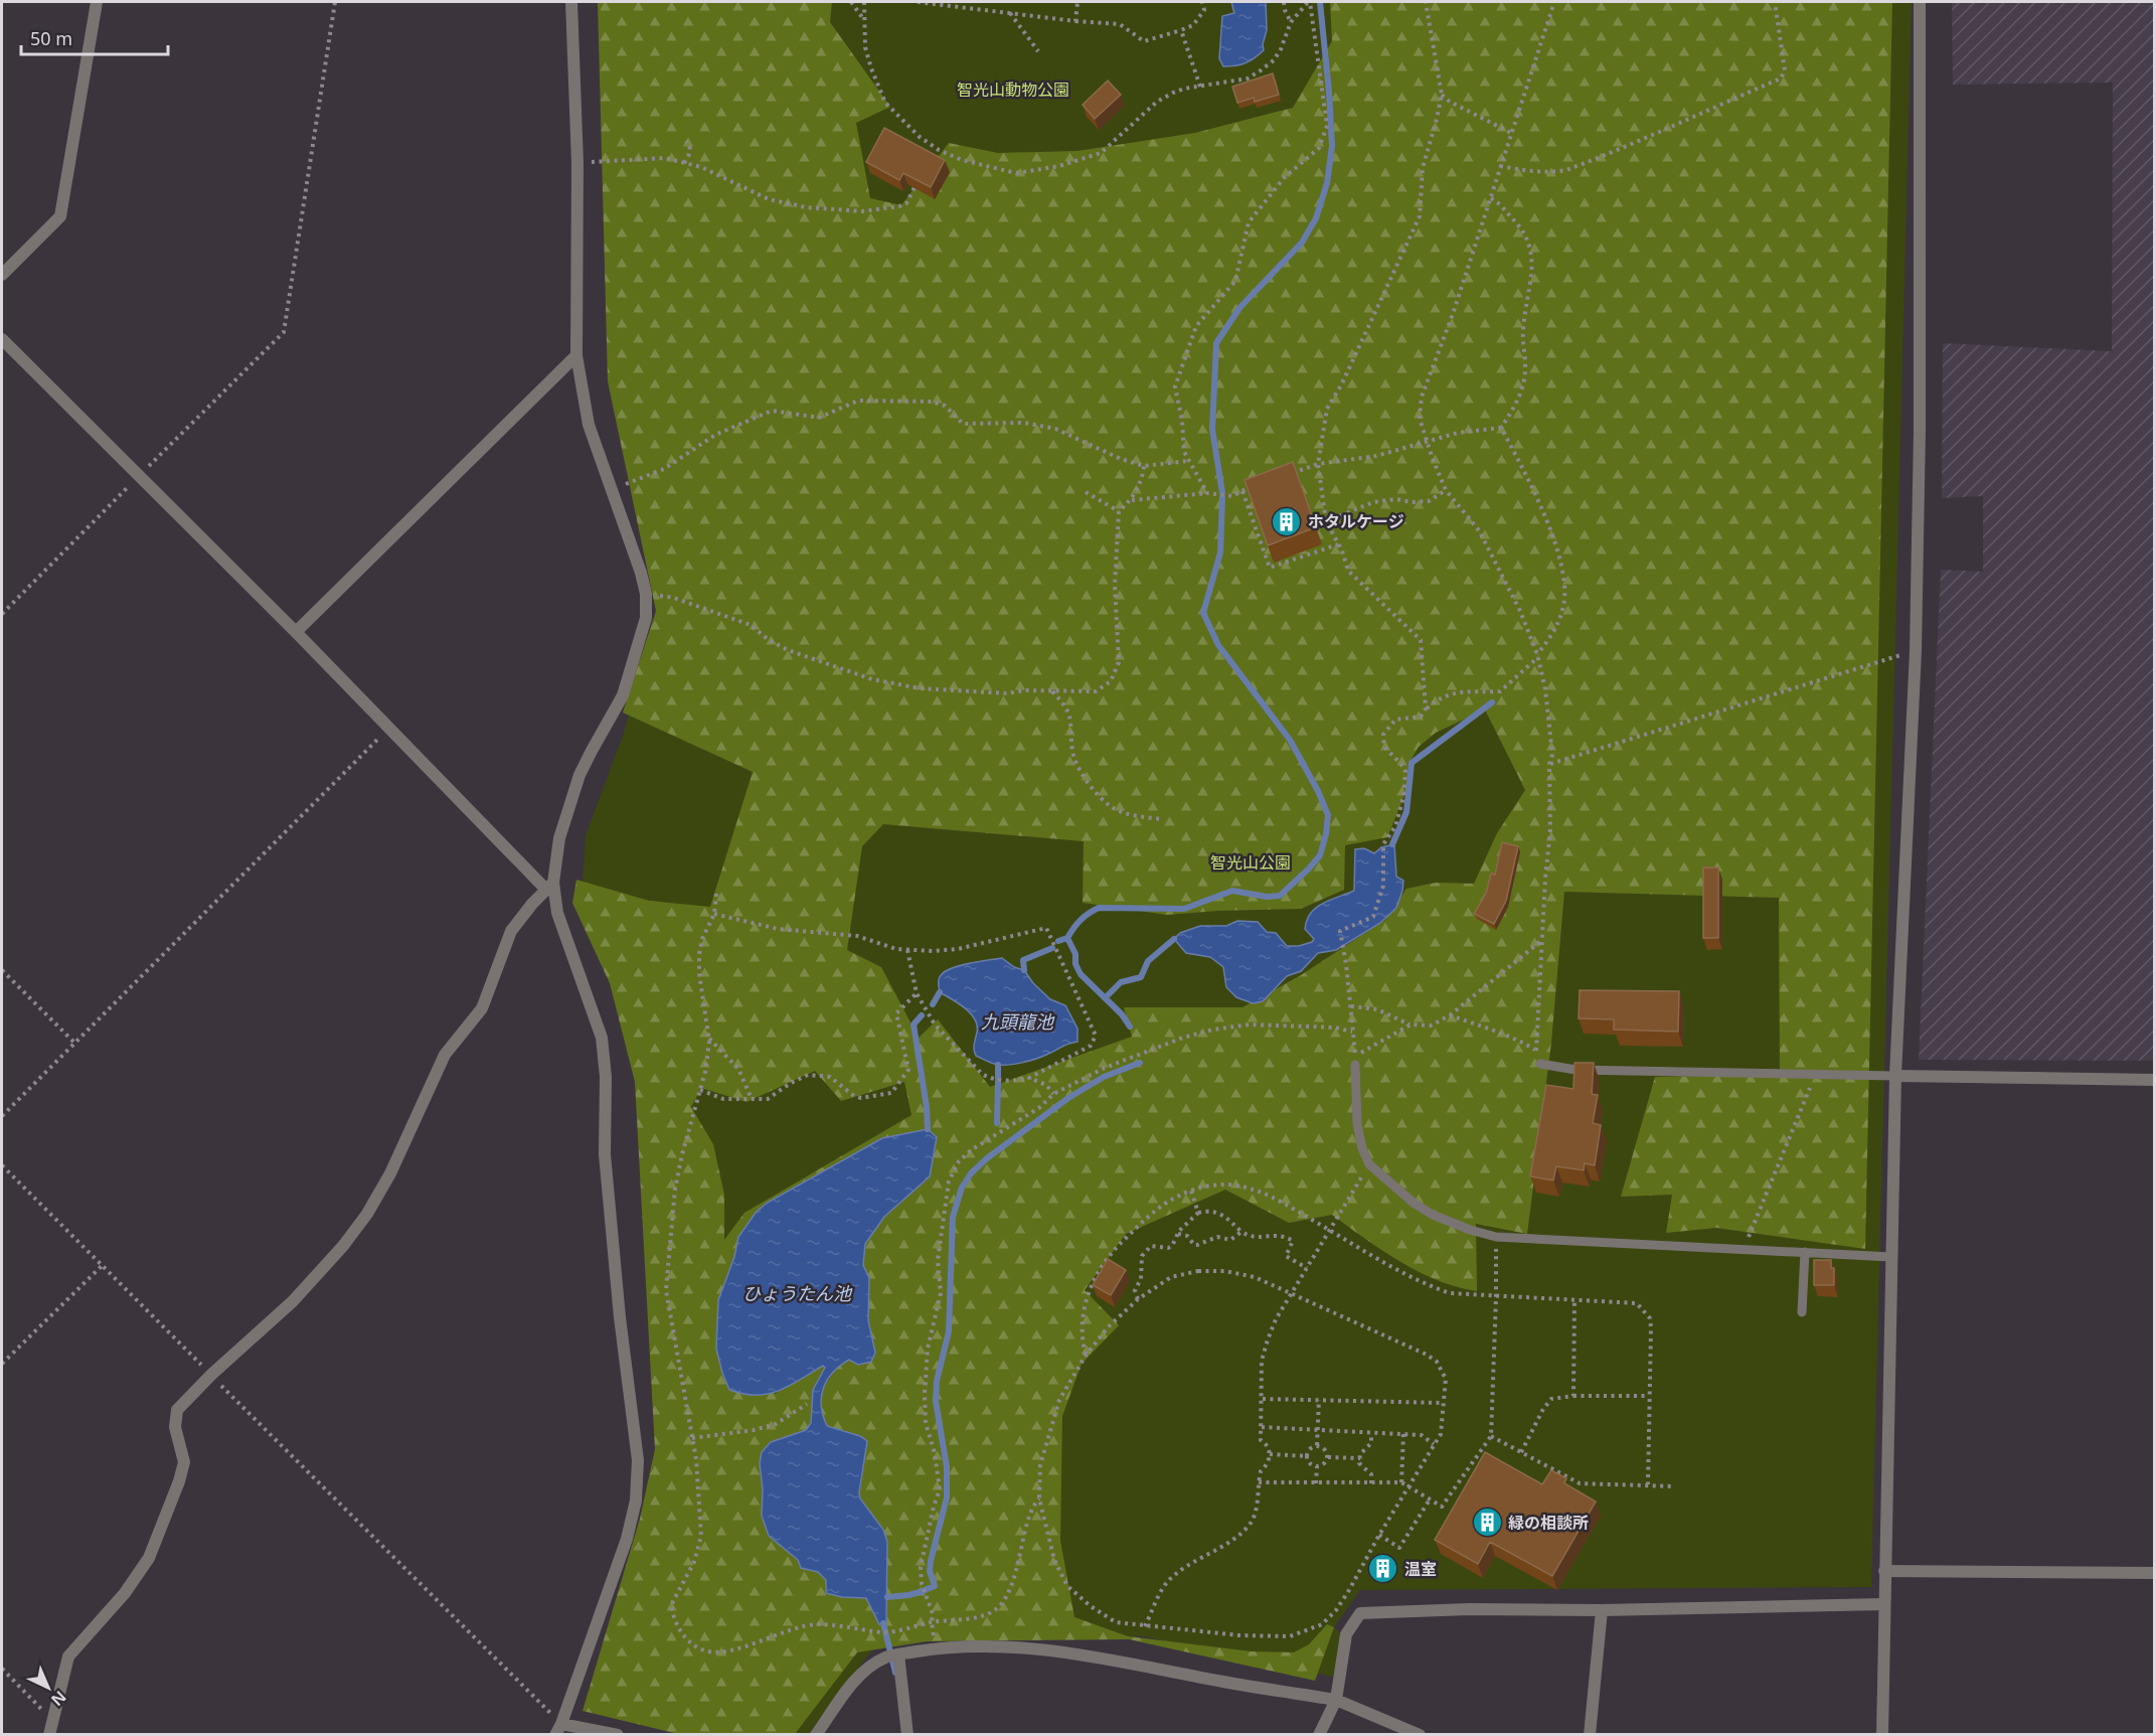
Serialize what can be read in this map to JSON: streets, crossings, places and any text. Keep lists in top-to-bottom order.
{
  "water": ["九頭龍池", "ひょうたん池"],
  "parks": ["智光山動物公園", "智光山公園"],
  "places": {
    "building": ["ホタルケージ", "緑の相談所", "温室"]
  },
  "scale_bar": "50 m",
  "north": "bottom right"
}
